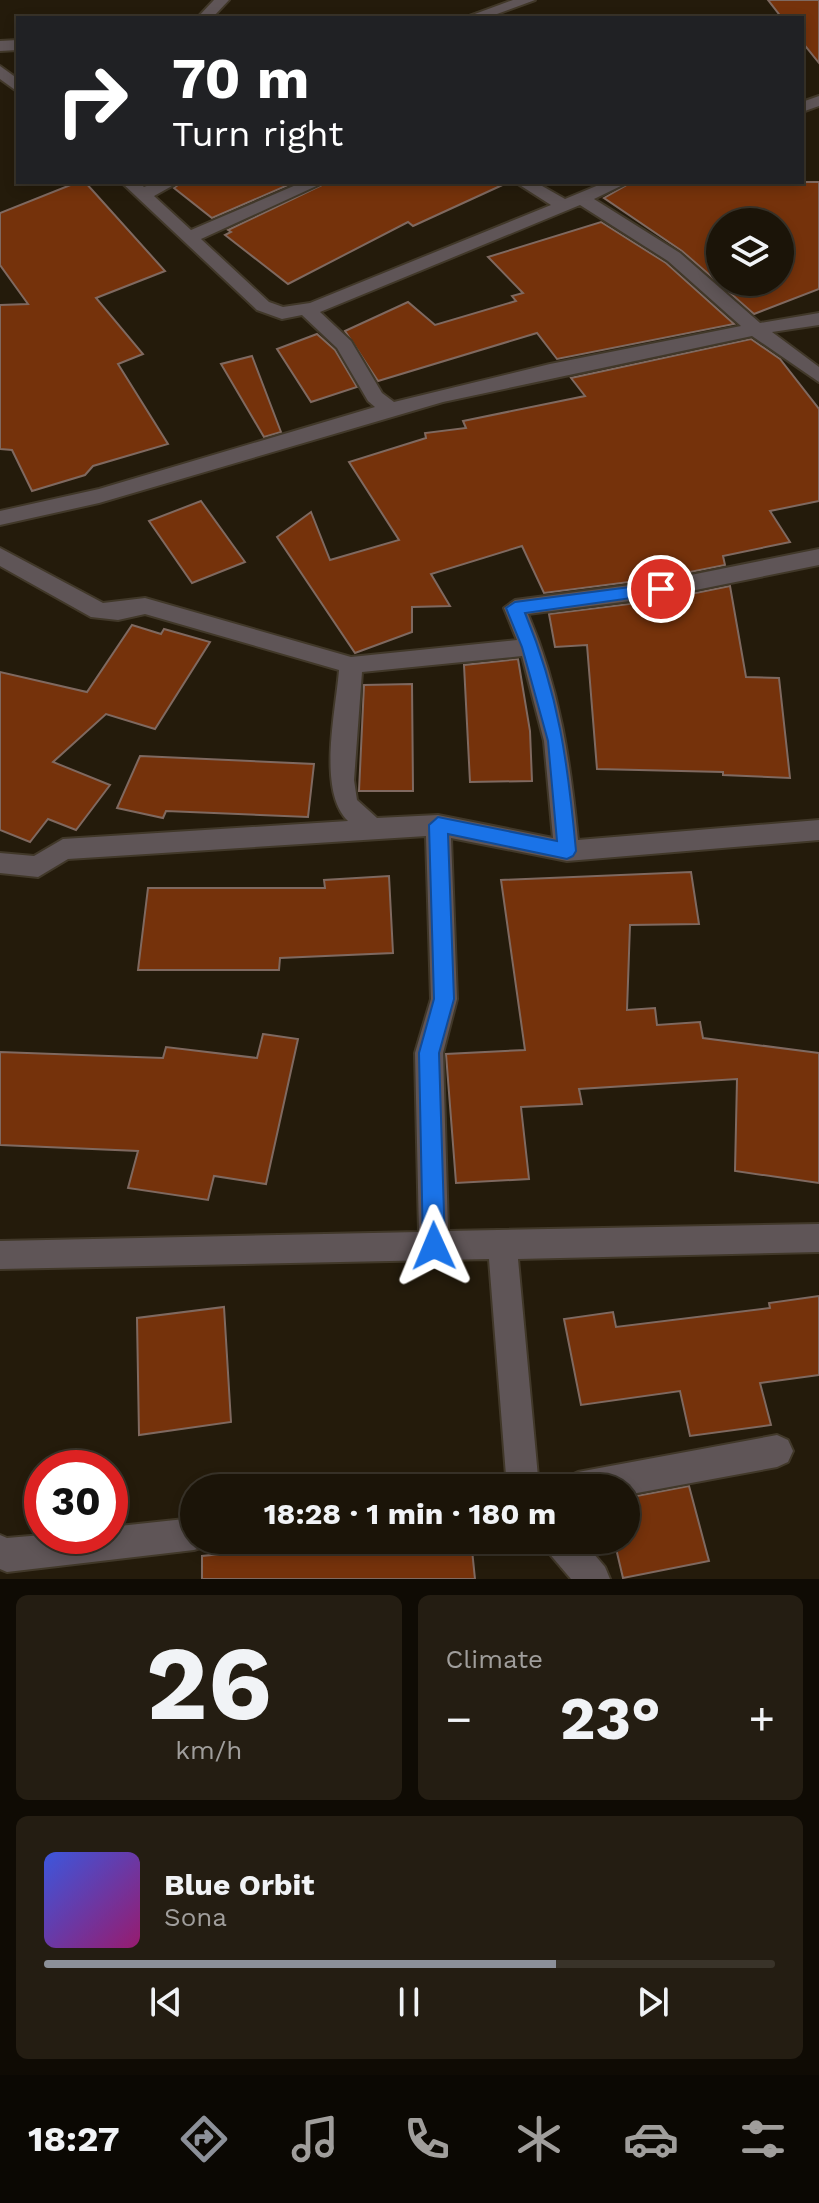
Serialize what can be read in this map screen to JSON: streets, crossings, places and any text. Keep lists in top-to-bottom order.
{
  "page": {
    "turn": ["70 m", "Turn right"],
    "limit": "30",
    "trip": "18:28 · 1 min · 180 m",
    "tile": [
      ["26", "km/h"],
      "Climate"
    ],
    "heat": ["−", "23°", "+"],
    "song": ["Blue Orbit", "Sona"],
    "tabs": "18:27"
  }
}
